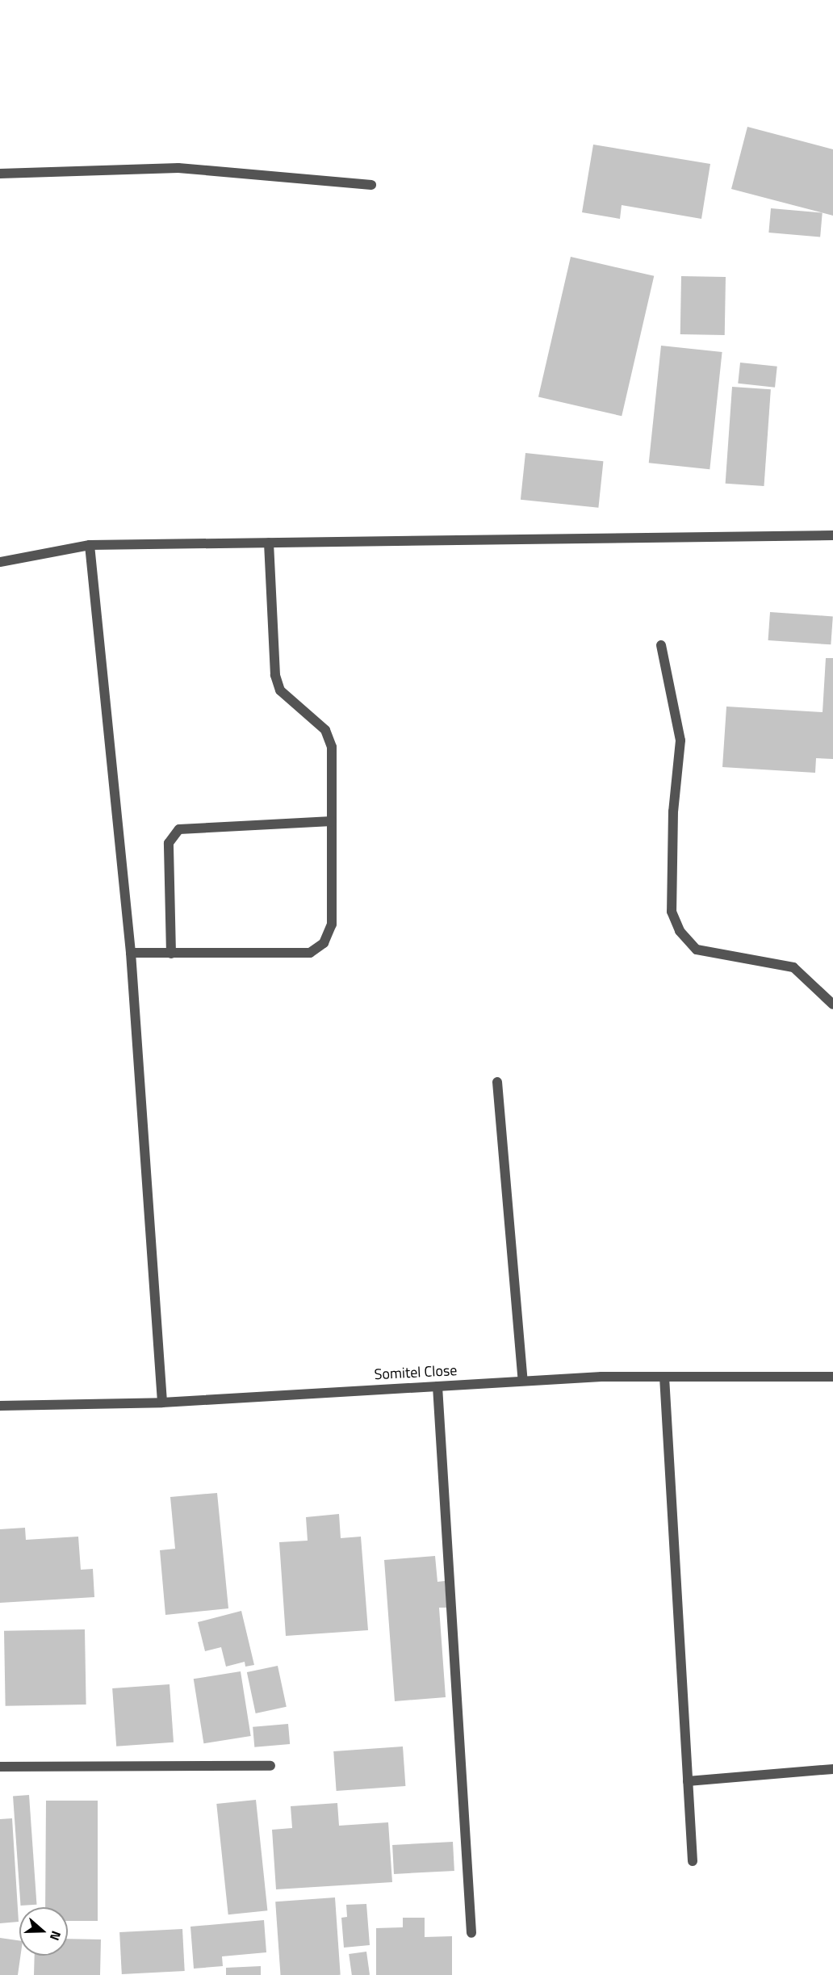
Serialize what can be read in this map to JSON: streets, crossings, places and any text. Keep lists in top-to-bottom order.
{
  "streets": {
    "street": ["Somitel Close"]
  },
  "north": "right"
}
